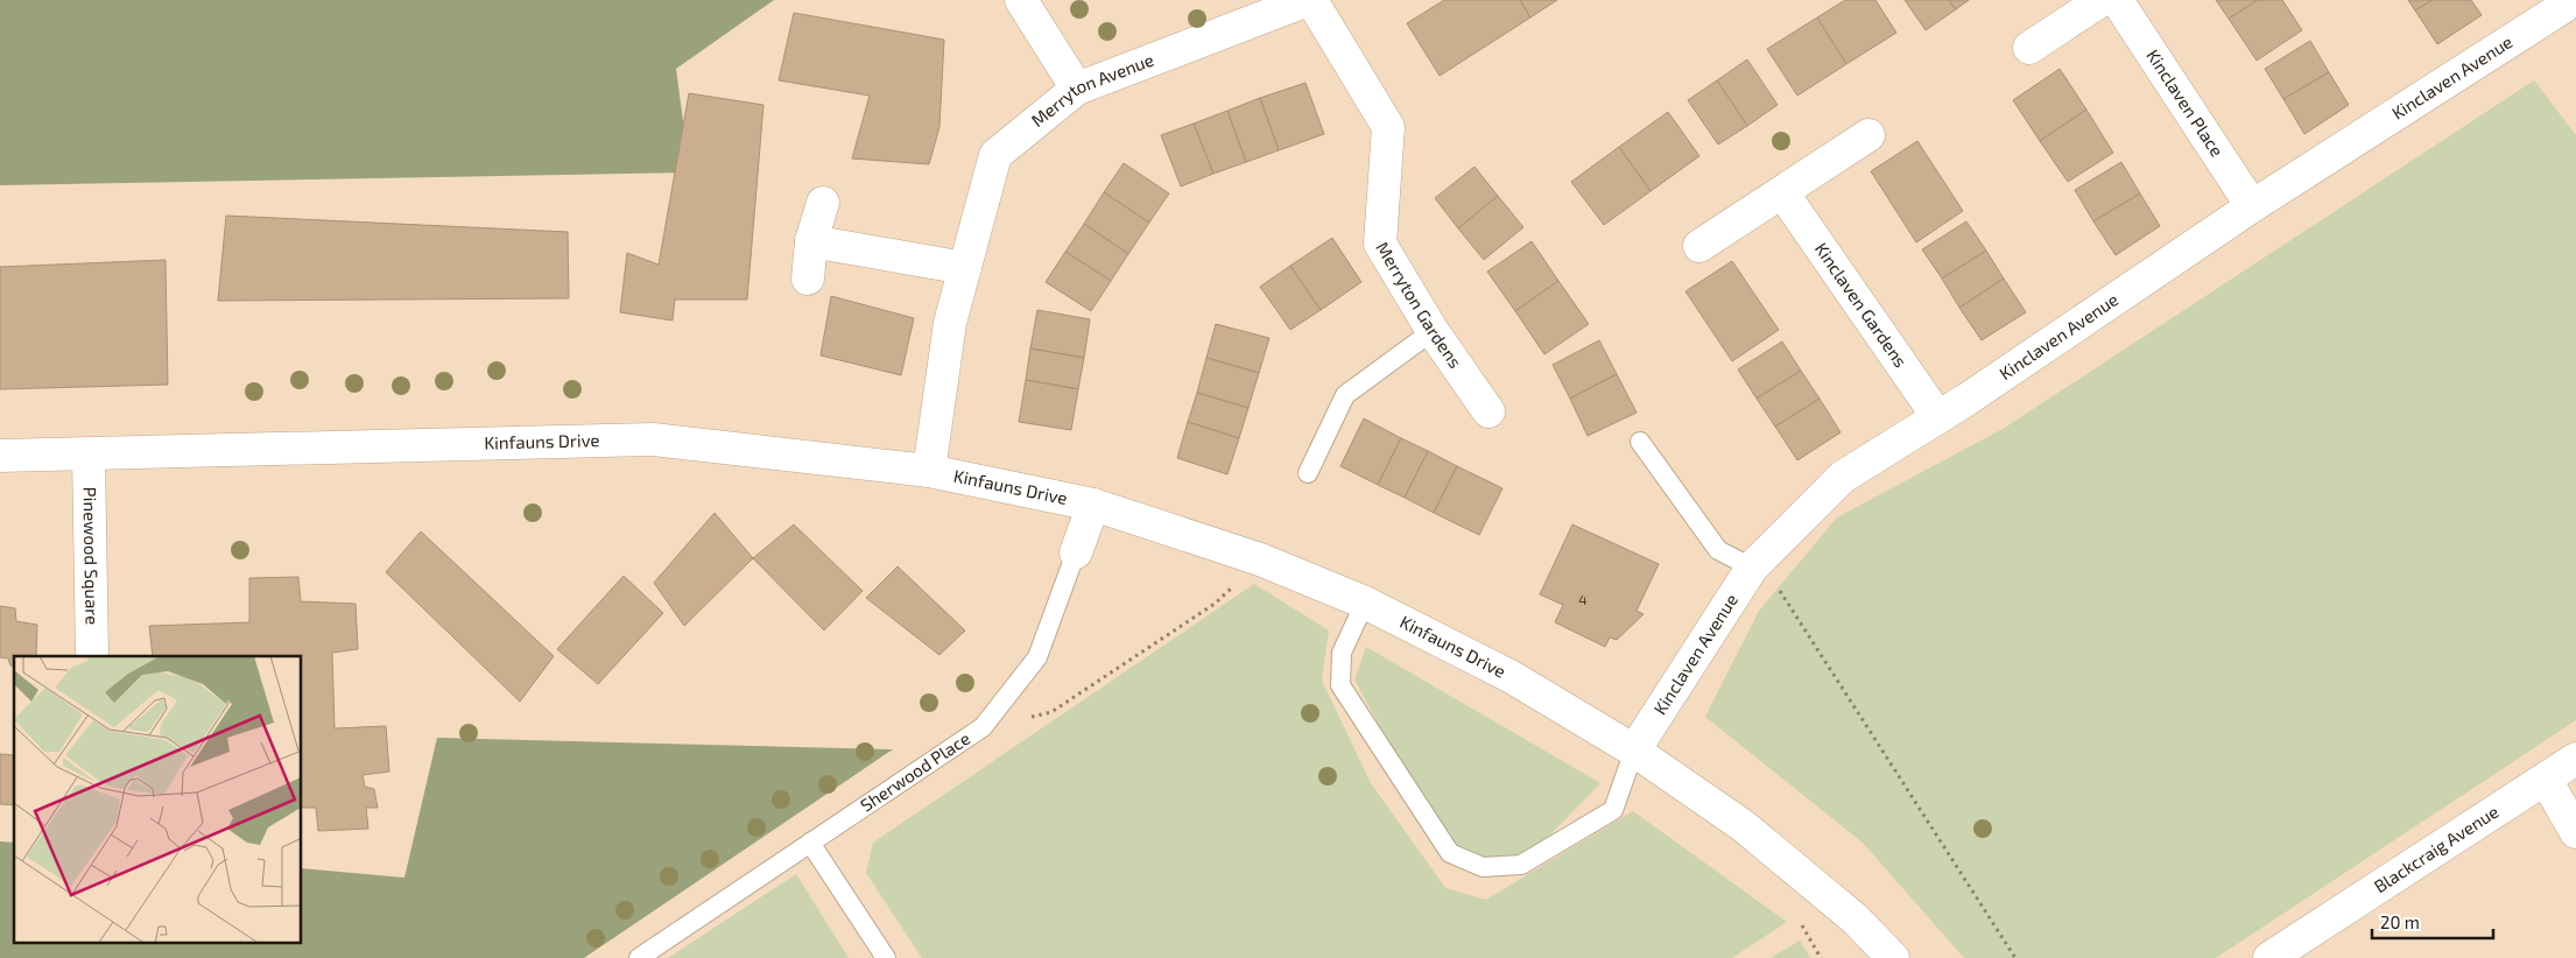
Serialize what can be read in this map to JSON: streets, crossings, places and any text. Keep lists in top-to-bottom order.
{
  "streets": {
    "street": [
      "Kinclaven Avenue",
      "Merryton Avenue",
      "Kinclaven Place",
      "Merryton Gardens",
      "Kinclaven Gardens",
      "Kinfauns Drive",
      "Pinewood Square",
      "Sherwood Place",
      "Blackcraig Avenue"
    ]
  },
  "crossings": [
    ["Kinclaven Avenue", "Kinclaven Place"],
    ["Kinclaven Avenue", "Kinclaven Gardens"],
    ["Kinclaven Avenue", "Kinfauns Drive"],
    ["Merryton Avenue", "Merryton Gardens"],
    ["Merryton Avenue", "Kinfauns Drive"],
    ["Kinfauns Drive", "Pinewood Square"],
    ["Kinfauns Drive", "Sherwood Place"]
  ],
  "house_numbers": ["4"],
  "scale_bar": "20 m"
}
